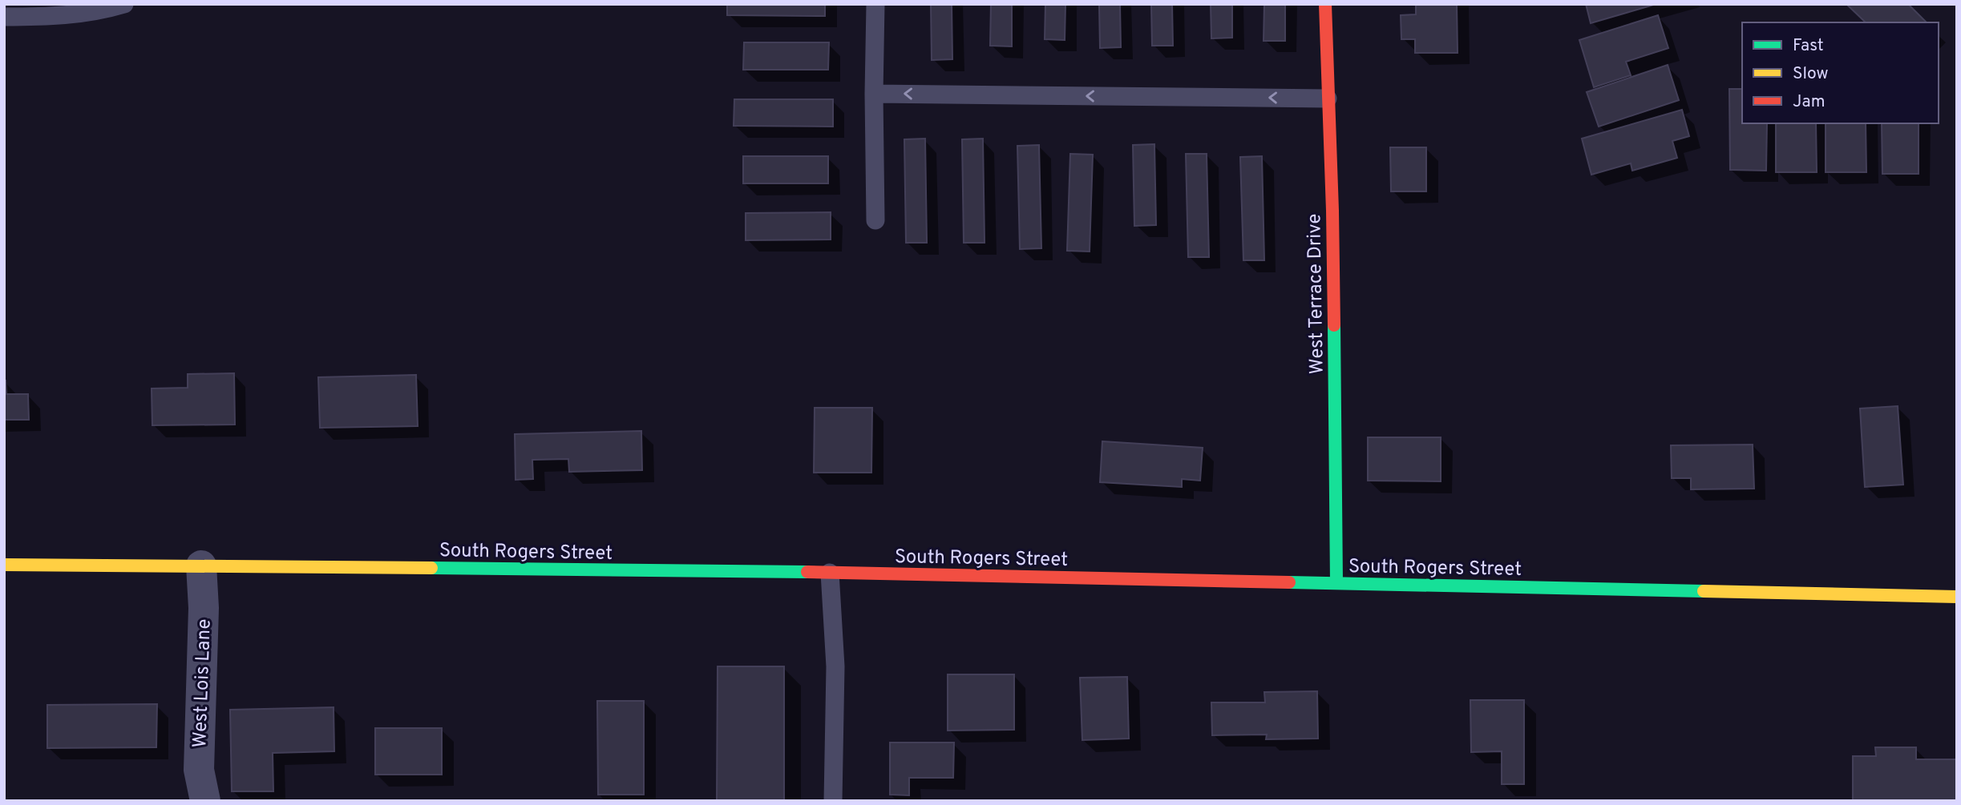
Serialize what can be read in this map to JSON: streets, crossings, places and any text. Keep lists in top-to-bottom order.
{
  "streets": {
    "street": ["West Terrace Drive", "South Rogers Street", "West Lois Lane"]
  },
  "crossings": [
    ["West Terrace Drive", "South Rogers Street"],
    ["South Rogers Street", "West Lois Lane"]
  ],
  "legend": ["Fast", "Slow", "Jam"]
}
